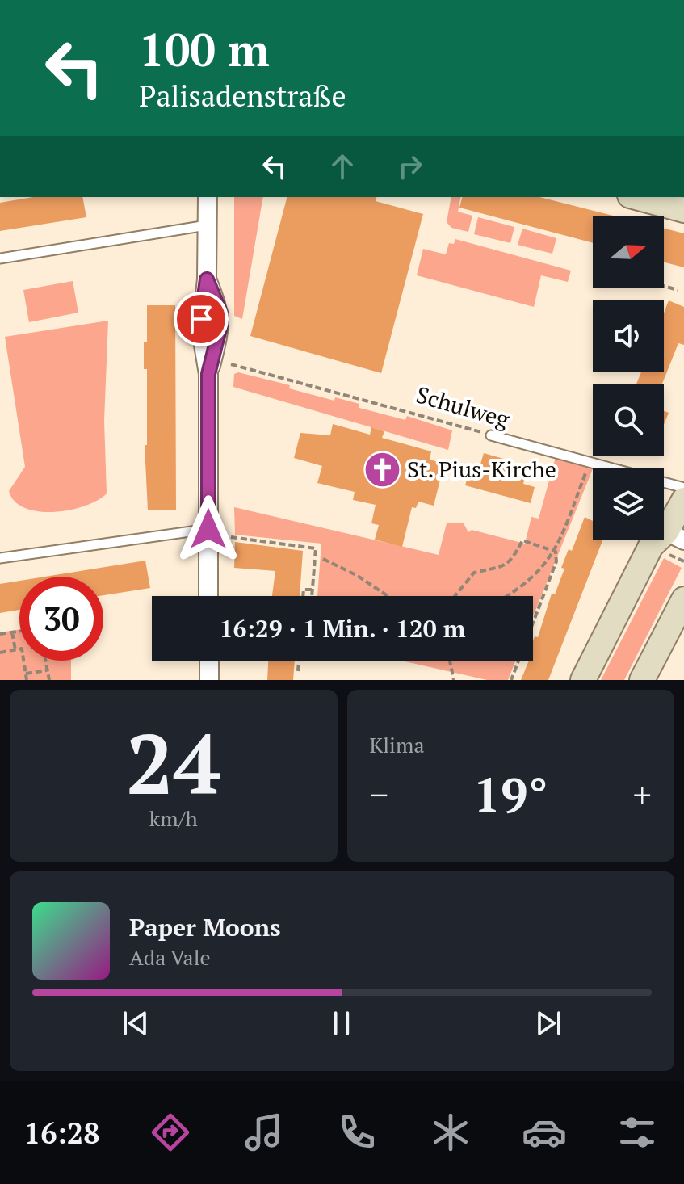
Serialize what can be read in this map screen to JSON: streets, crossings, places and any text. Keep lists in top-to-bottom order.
{
  "streets": {
    "lane": ["Schulweg"]
  },
  "places": {
    "church": ["St. Pius-Kirche"]
  },
  "north": "right",
  "page": {
    "turn": ["100 m", "Palisadenstraße"],
    "limit": "30",
    "trip": "16:29 · 1 Min. · 120 m",
    "tile": [
      ["24", "km/h"],
      "Klima"
    ],
    "heat": ["−", "19°", "+"],
    "song": ["Paper Moons", "Ada Vale"],
    "tabs": "16:28"
  }
}
